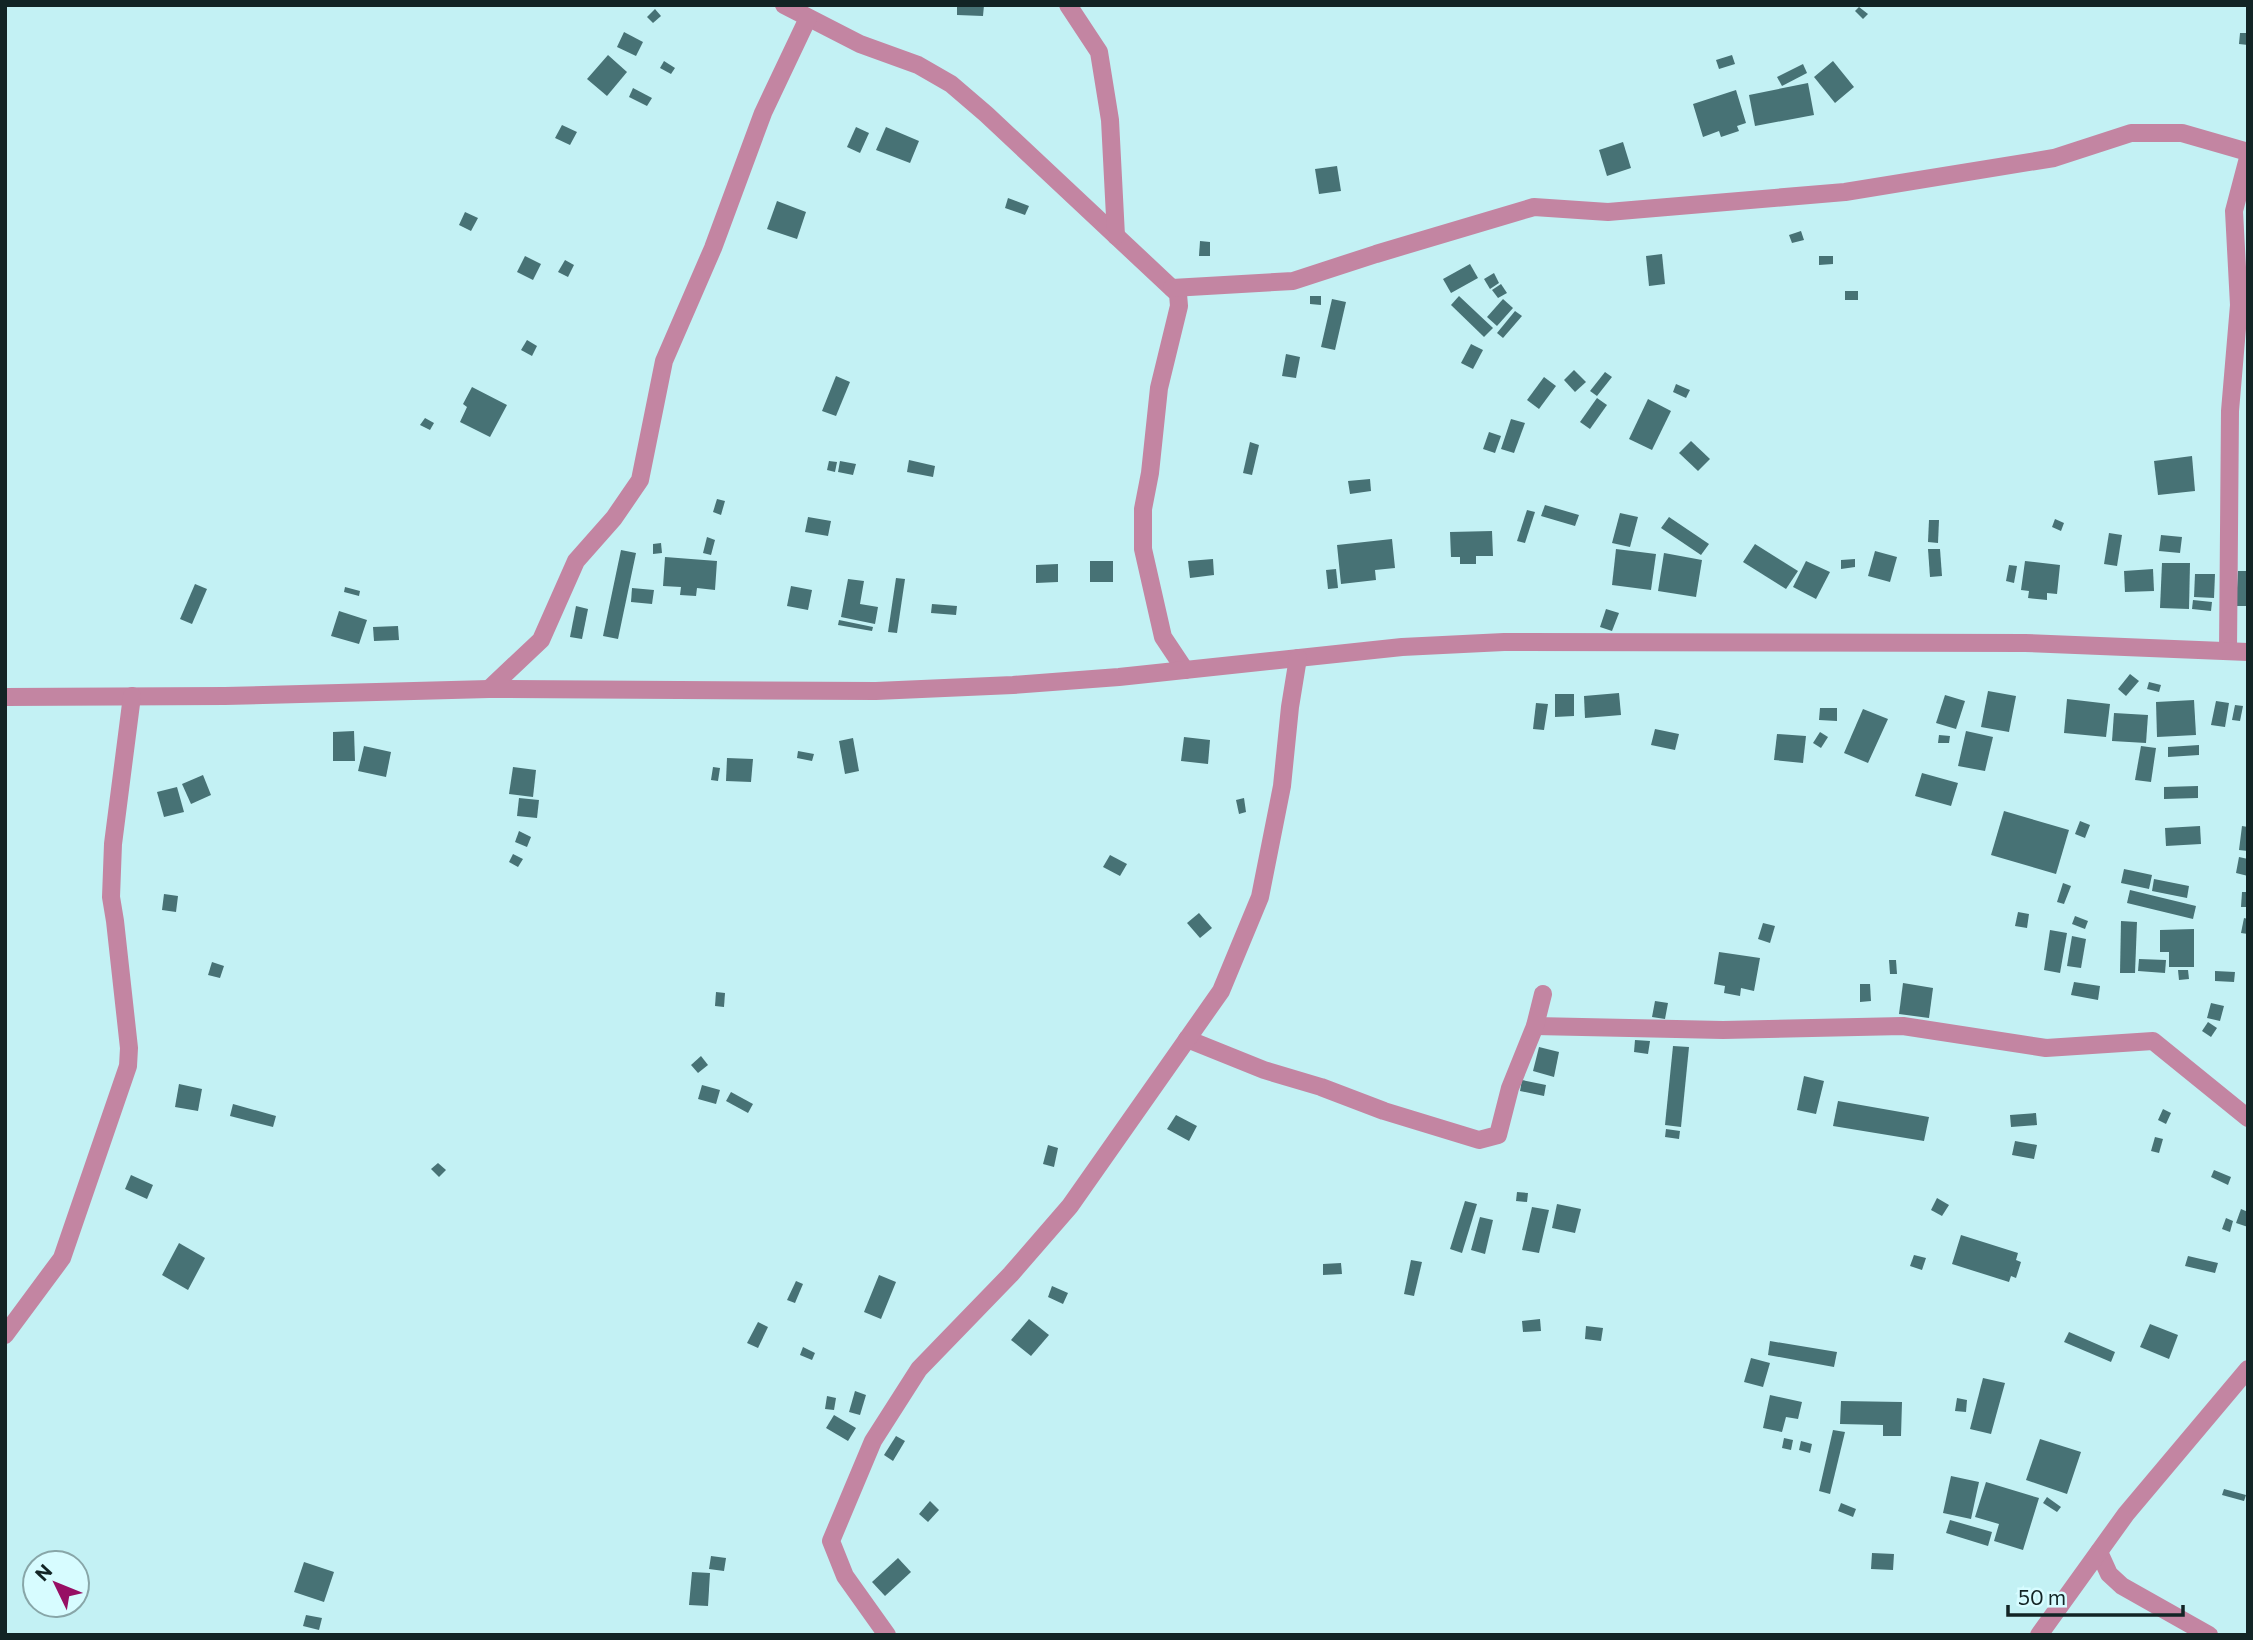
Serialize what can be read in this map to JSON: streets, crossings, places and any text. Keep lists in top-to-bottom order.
{
  "scale_bar": "50 m",
  "north": "top left"
}
